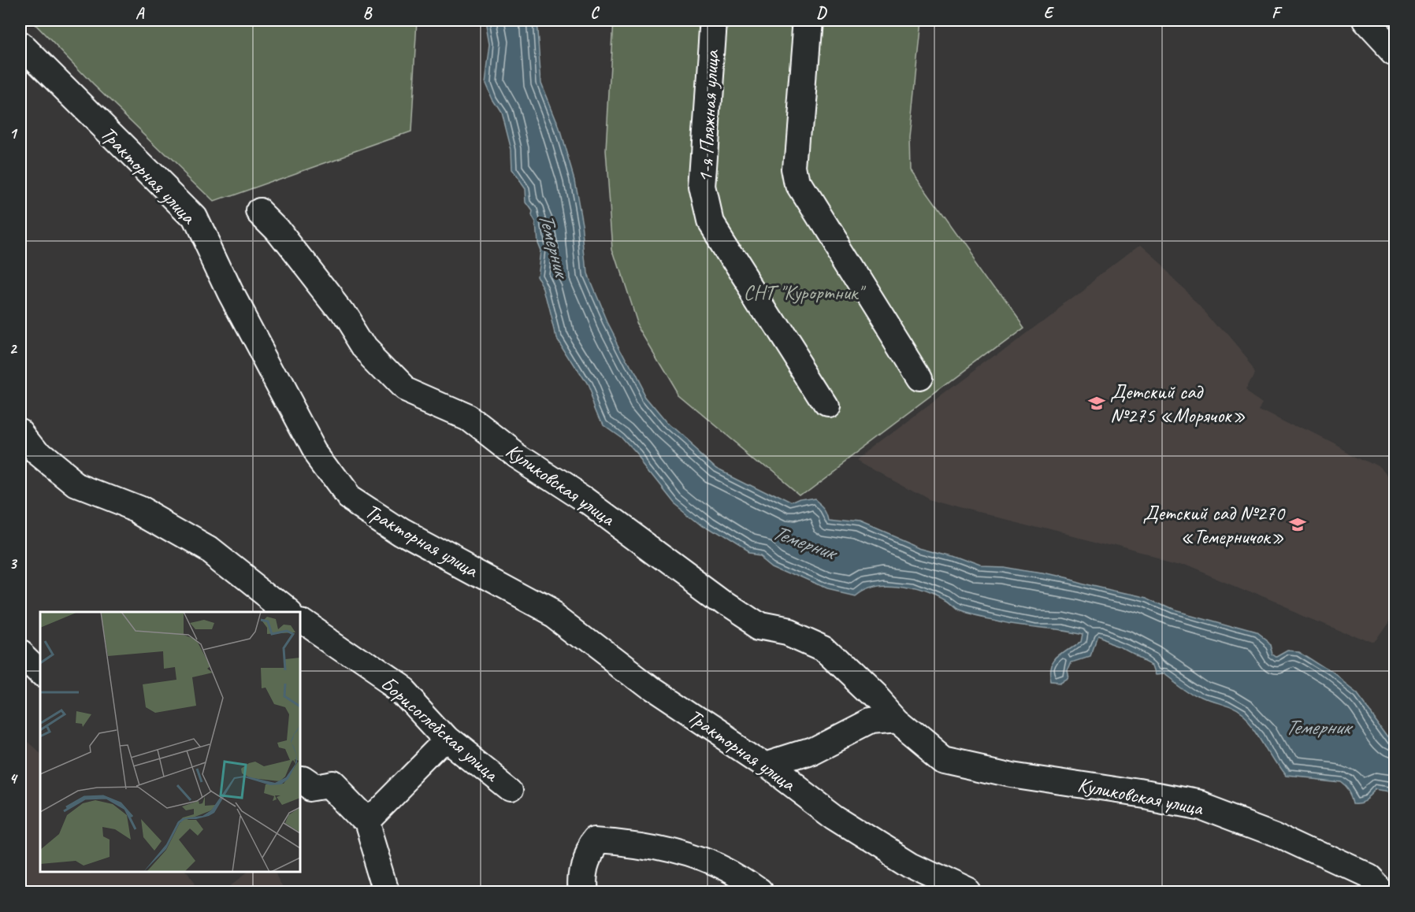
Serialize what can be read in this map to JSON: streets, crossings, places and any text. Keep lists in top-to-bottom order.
{
  "streets": {
    "street": [
      "1-я Пляжная улица",
      "Тракторная улица",
      "Куликовская улица",
      "Борисоглебская улица"
    ]
  },
  "water": ["Темерник"],
  "parks": ["СНТ \"Курортник\""],
  "places": {
    "school or university": ["Детский сад №275 «Морячок»", "Детский сад №270 «Темерничок»"]
  },
  "grid": {
    "columns": [
      "A",
      "B",
      "C",
      "D",
      "E",
      "F"
    ],
    "rows": [
      "1",
      "2",
      "3",
      "4"
    ]
  }
}
